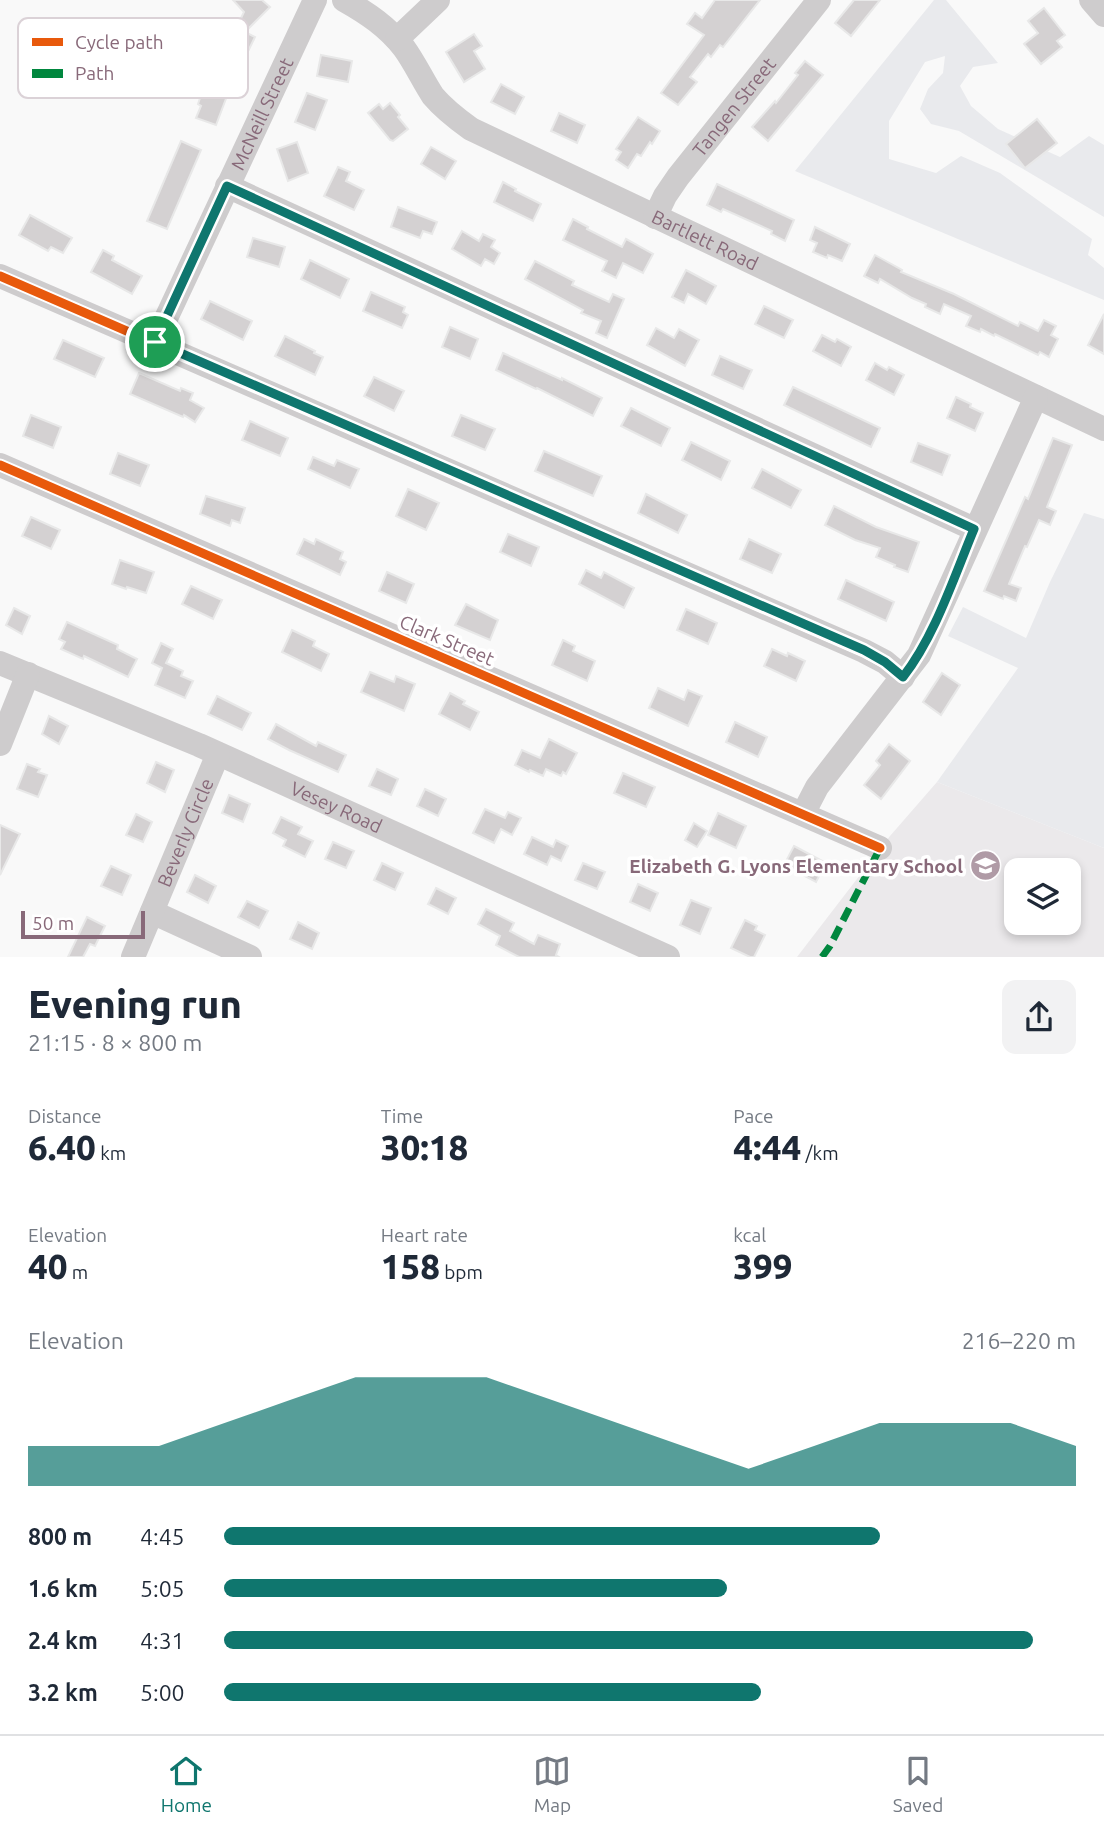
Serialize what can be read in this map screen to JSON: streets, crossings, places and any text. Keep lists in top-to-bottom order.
{
  "streets": {
    "street": [
      "Tangen Street",
      "McNeill Street",
      "Bartlett Road",
      "Clark Street",
      "Vesey Road",
      "Beverly Circle"
    ]
  },
  "crossings": [
    ["Tangen Street", "Bartlett Road"],
    ["Vesey Road", "Beverly Circle"]
  ],
  "places": {
    "school or university": ["Elizabeth G. Lyons Elementary School"]
  },
  "legend": ["Cycle path", "Path"],
  "scale_bar": "50 m",
  "page": {
    "scale": "50 m",
    "heading": ["Evening run", "21:15 · 8 × 800 m"],
    "stats": [
      ["Distance", "6.40 km"],
      ["Time", "30:18"],
      ["Pace", "4:44 /km"],
      ["Elevation", "40 m"],
      ["Heart rate", "158 bpm"],
      ["kcal", "399"]
    ],
    "chart": ["Elevation", "216–220 m"],
    "list": [
      {
        "name": "800 m",
        "note": "4:45"
      },
      {
        "name": "1.6 km",
        "note": "5:05"
      },
      {
        "name": "2.4 km",
        "note": "4:31"
      },
      {
        "name": "3.2 km",
        "note": "5:00"
      }
    ],
    "tabs": ["Home", "Map", "Saved"]
  }
}
